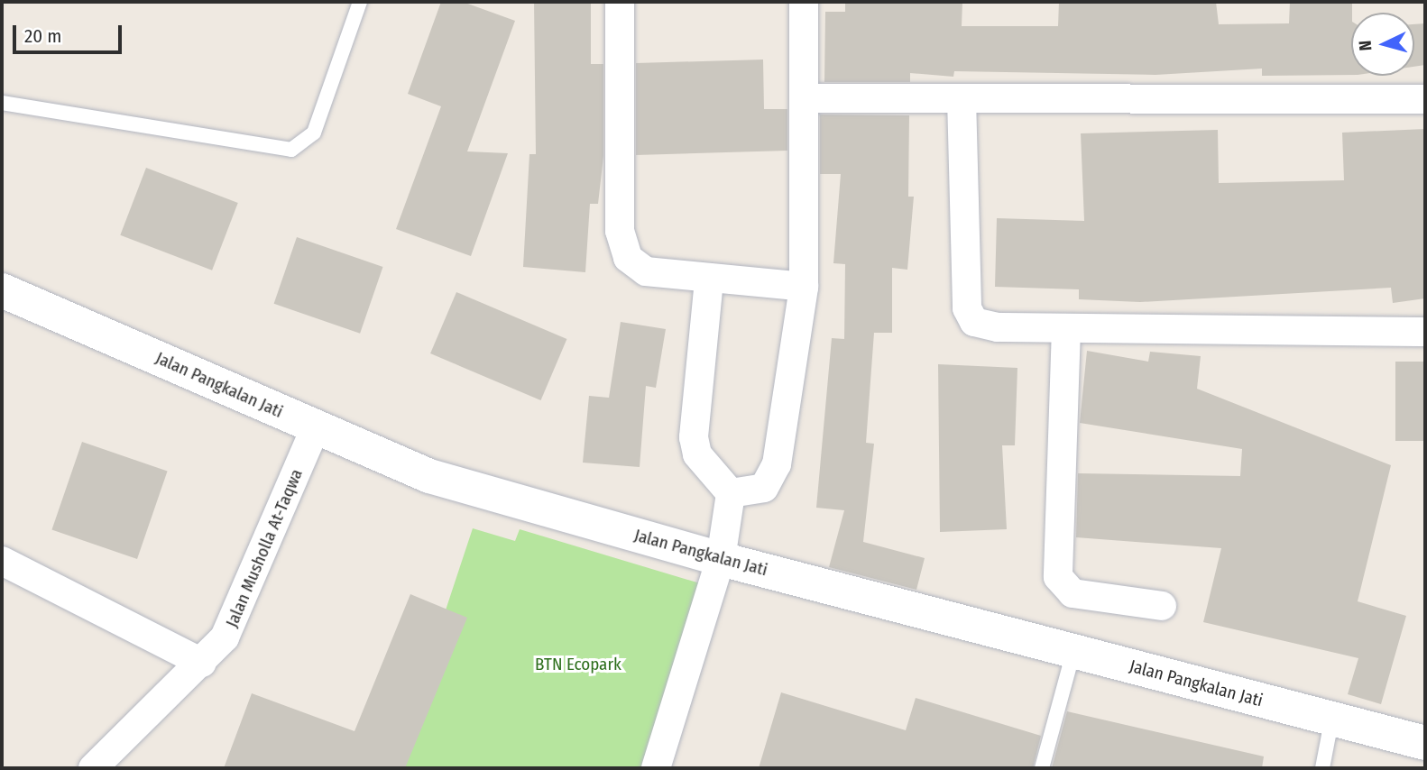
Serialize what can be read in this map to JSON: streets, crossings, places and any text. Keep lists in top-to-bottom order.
{
  "streets": {
    "main road": ["Jalan Pangkalan Jati"],
    "street": ["Jalan Musholla At-Taqwa"]
  },
  "crossings": [
    ["Jalan Pangkalan Jati", "Jalan Musholla At-Taqwa"]
  ],
  "parks": ["BTN Ecopark"],
  "scale_bar": "20 m",
  "north": "left"
}
